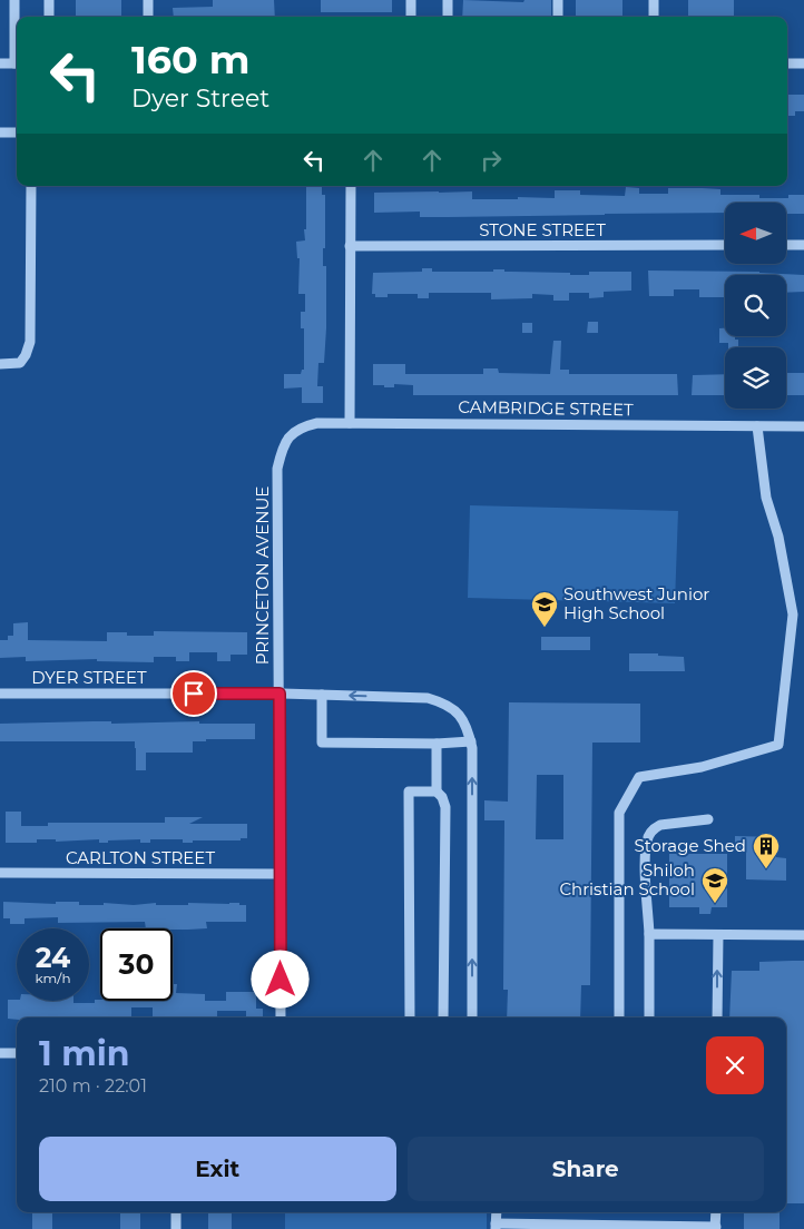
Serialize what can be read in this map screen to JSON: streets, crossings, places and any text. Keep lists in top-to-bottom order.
{
  "streets": {
    "street": [
      "STONE STREET",
      "CAMBRIDGE STREET",
      "PRINCETON AVENUE",
      "DYER STREET",
      "CARLTON STREET"
    ]
  },
  "crossings": [
    ["CAMBRIDGE STREET", "PRINCETON AVENUE"],
    ["PRINCETON AVENUE", "DYER STREET"],
    ["PRINCETON AVENUE", "CARLTON STREET"]
  ],
  "places": {
    "school or university": ["Southwest Junior High School", "Shiloh Christian School"],
    "building": ["Storage Shed"]
  },
  "north": "left",
  "page": {
    "turn": ["160 m", "Dyer Street"],
    "speed": "24 km/h",
    "limit": "30",
    "heading": ["1 min", "210 m · 22:01"],
    "buttons": ["Exit", "Share"]
  }
}
